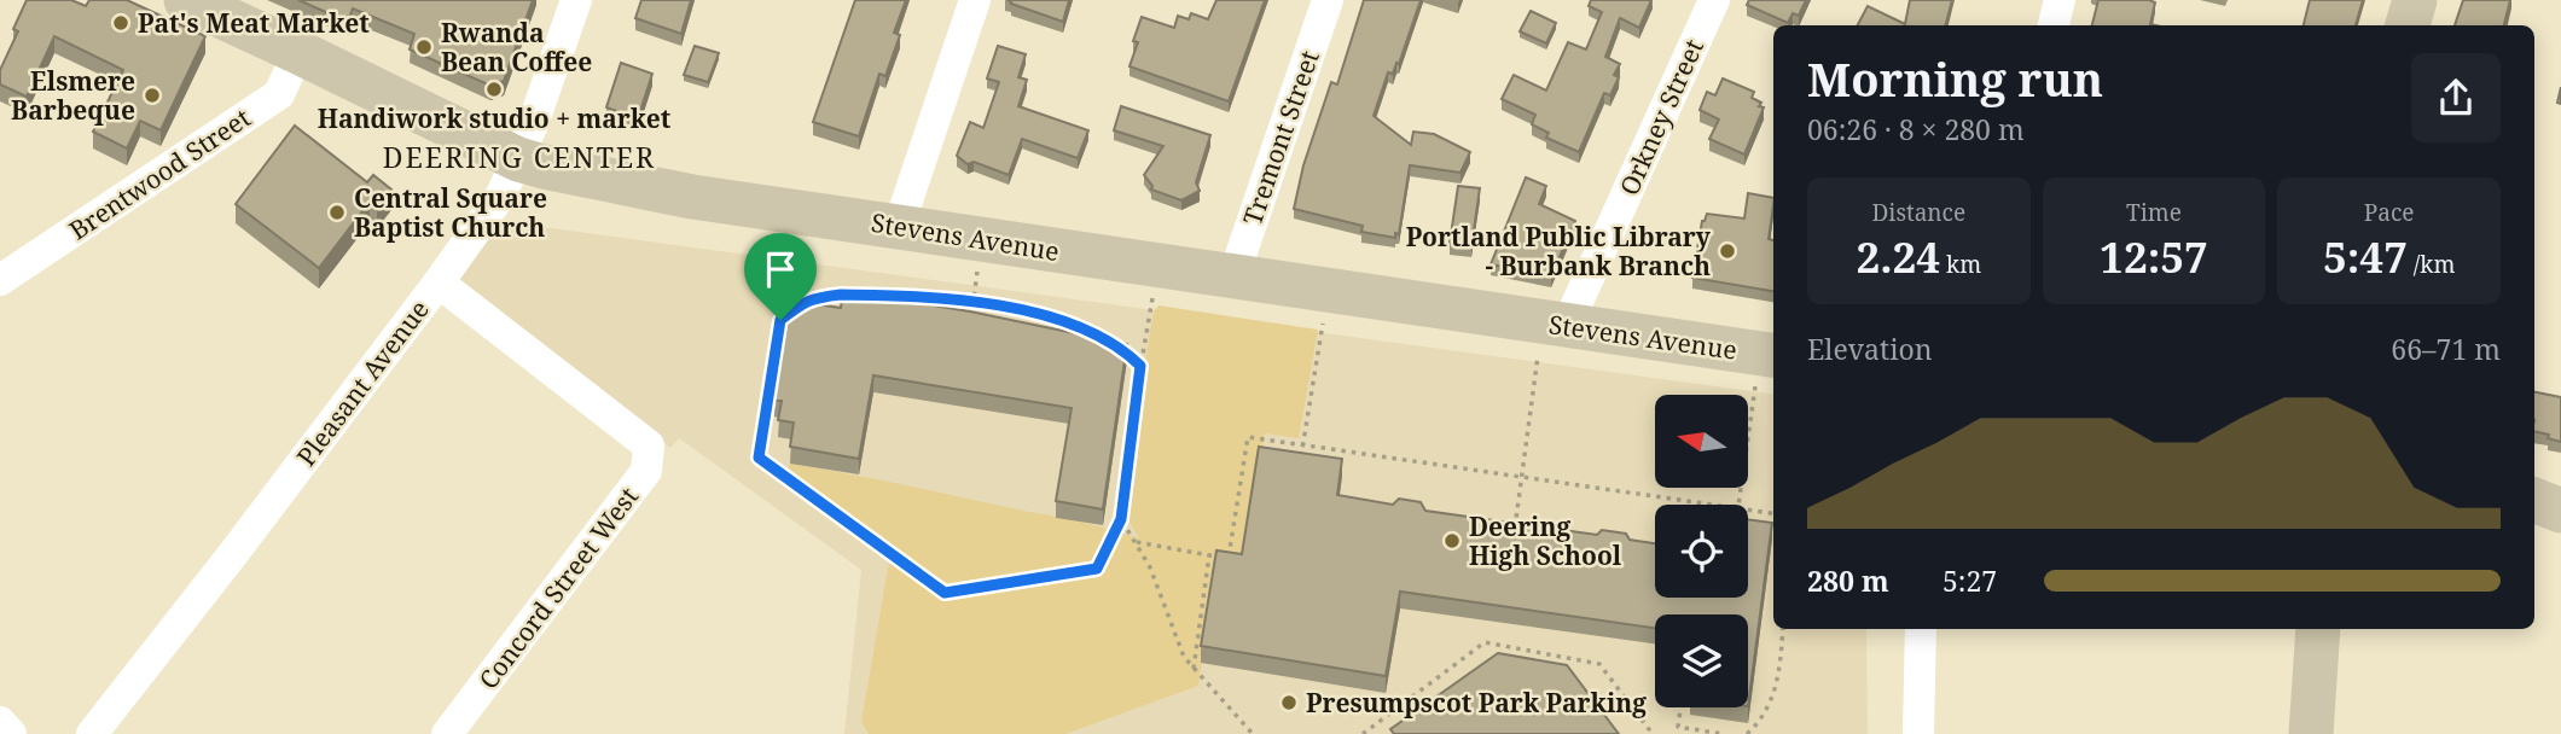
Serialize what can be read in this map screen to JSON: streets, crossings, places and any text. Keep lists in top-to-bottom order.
{
  "streets": {
    "main road": ["Stevens Avenue"],
    "street": [
      "Orkney Street",
      "Tremont Street",
      "Brentwood Street",
      "Pleasant Avenue",
      "Concord Street West"
    ]
  },
  "crossings": [
    ["Orkney Street", "Stevens Avenue"],
    ["Tremont Street", "Stevens Avenue"],
    ["Brentwood Street", "Stevens Avenue"],
    ["Stevens Avenue", "Pleasant Avenue"],
    ["Pleasant Avenue", "Concord Street West"]
  ],
  "districts": ["DEERING CENTER"],
  "places": [
    "Pat's Meat Market",
    "Rwanda Bean Coffee",
    "Handiwork studio + market",
    "Elsmere Barbeque",
    "Central Square Baptist Church",
    "Portland Public Library - Burbank Branch",
    "Deering High School",
    "Presumpscot Park Parking"
  ],
  "north": "left",
  "page": {
    "heading": ["Morning run", "06:26 · 8 × 280 m"],
    "stats": [
      ["Distance", "2.24 km"],
      ["Time", "12:57"],
      ["Pace", "5:47 /km"]
    ],
    "chart": ["Elevation", "66–71 m"],
    "list": [
      {
        "name": "280 m",
        "note": "5:27"
      }
    ]
  }
}
